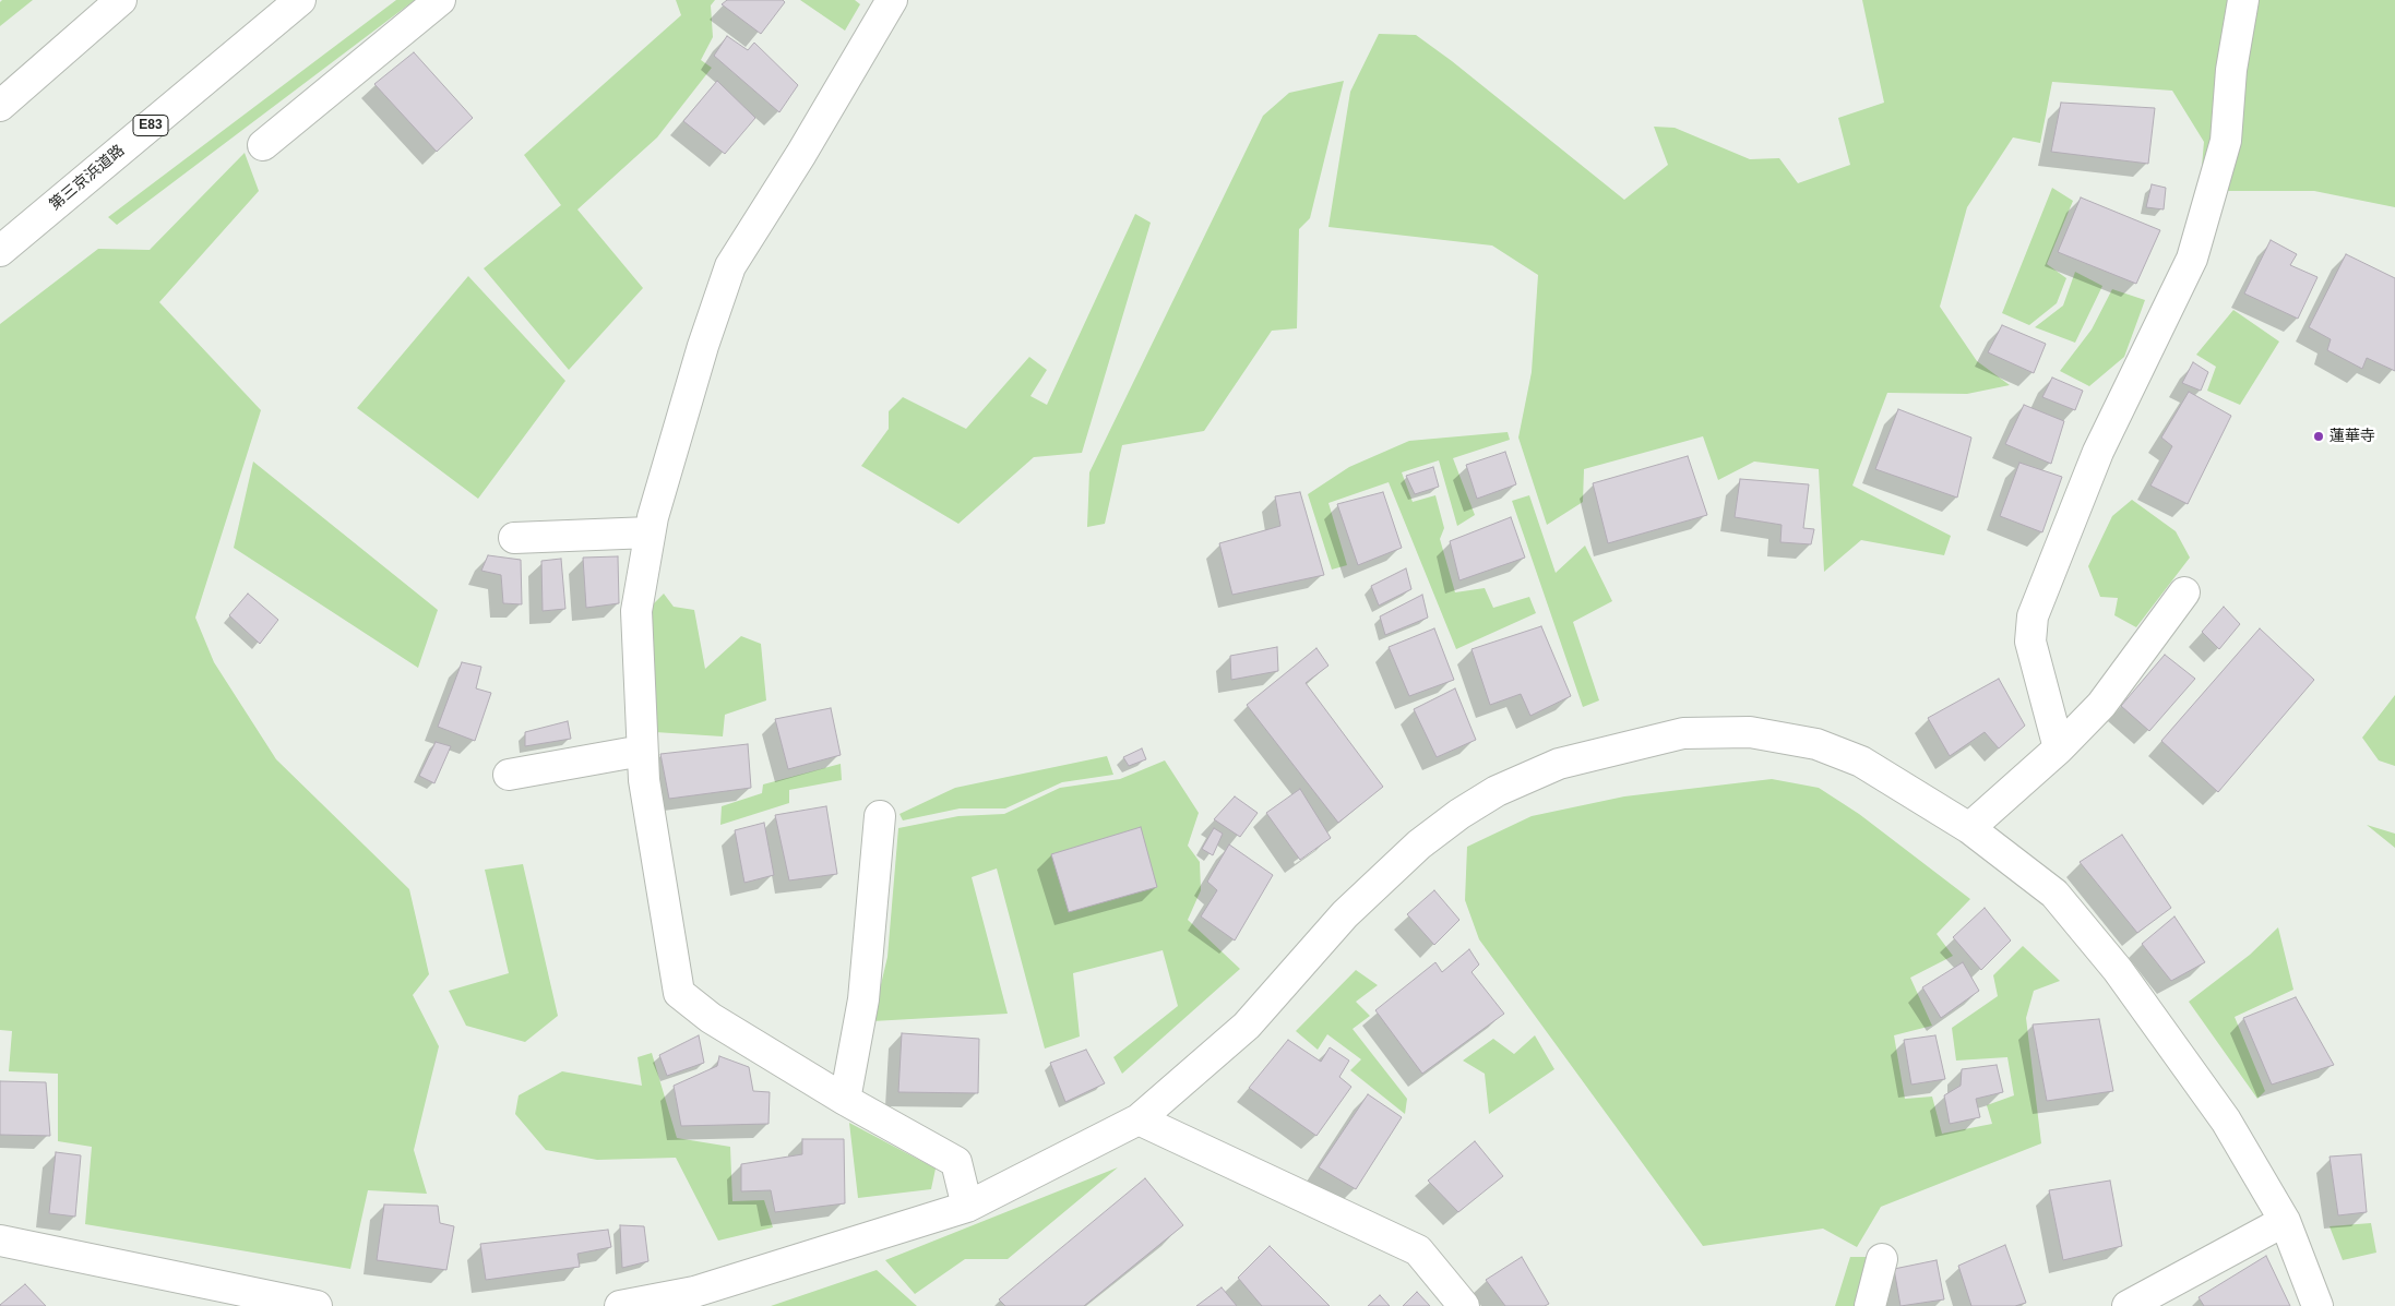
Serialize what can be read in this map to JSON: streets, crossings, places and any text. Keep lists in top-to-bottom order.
{
  "streets": {
    "main road": ["E83", "第三京浜道路"]
  },
  "places": ["蓮華寺"]
}
